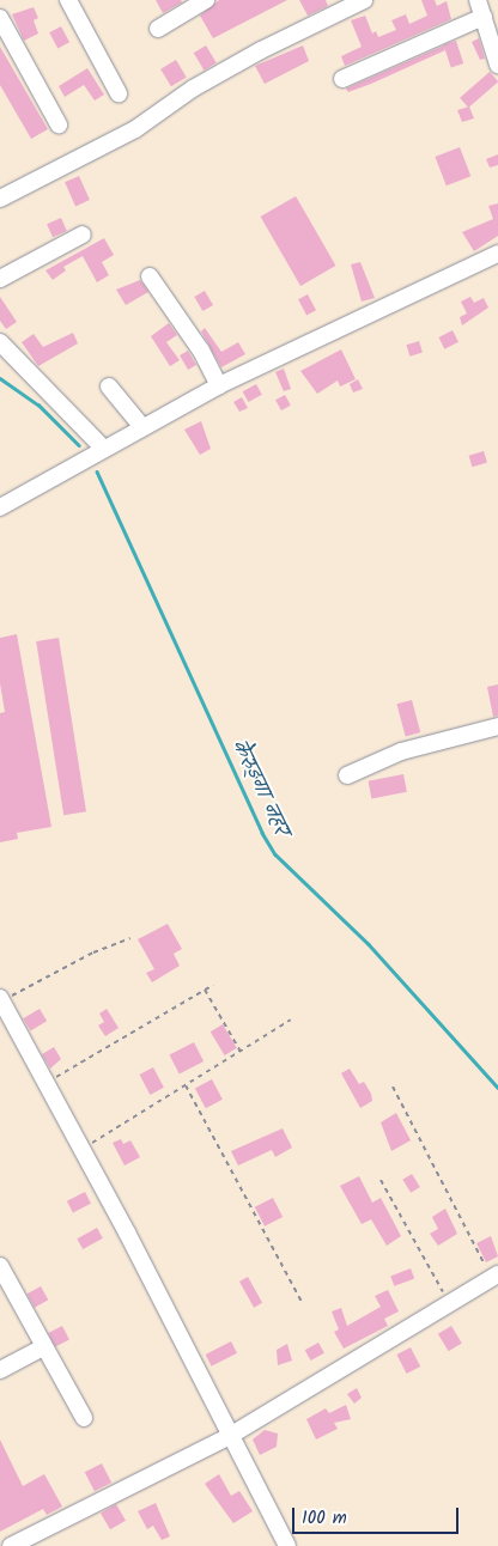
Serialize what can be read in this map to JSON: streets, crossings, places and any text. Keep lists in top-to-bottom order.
{
  "water": ["केेरुङ्गा नहर"],
  "scale_bar": "100 m"
}
